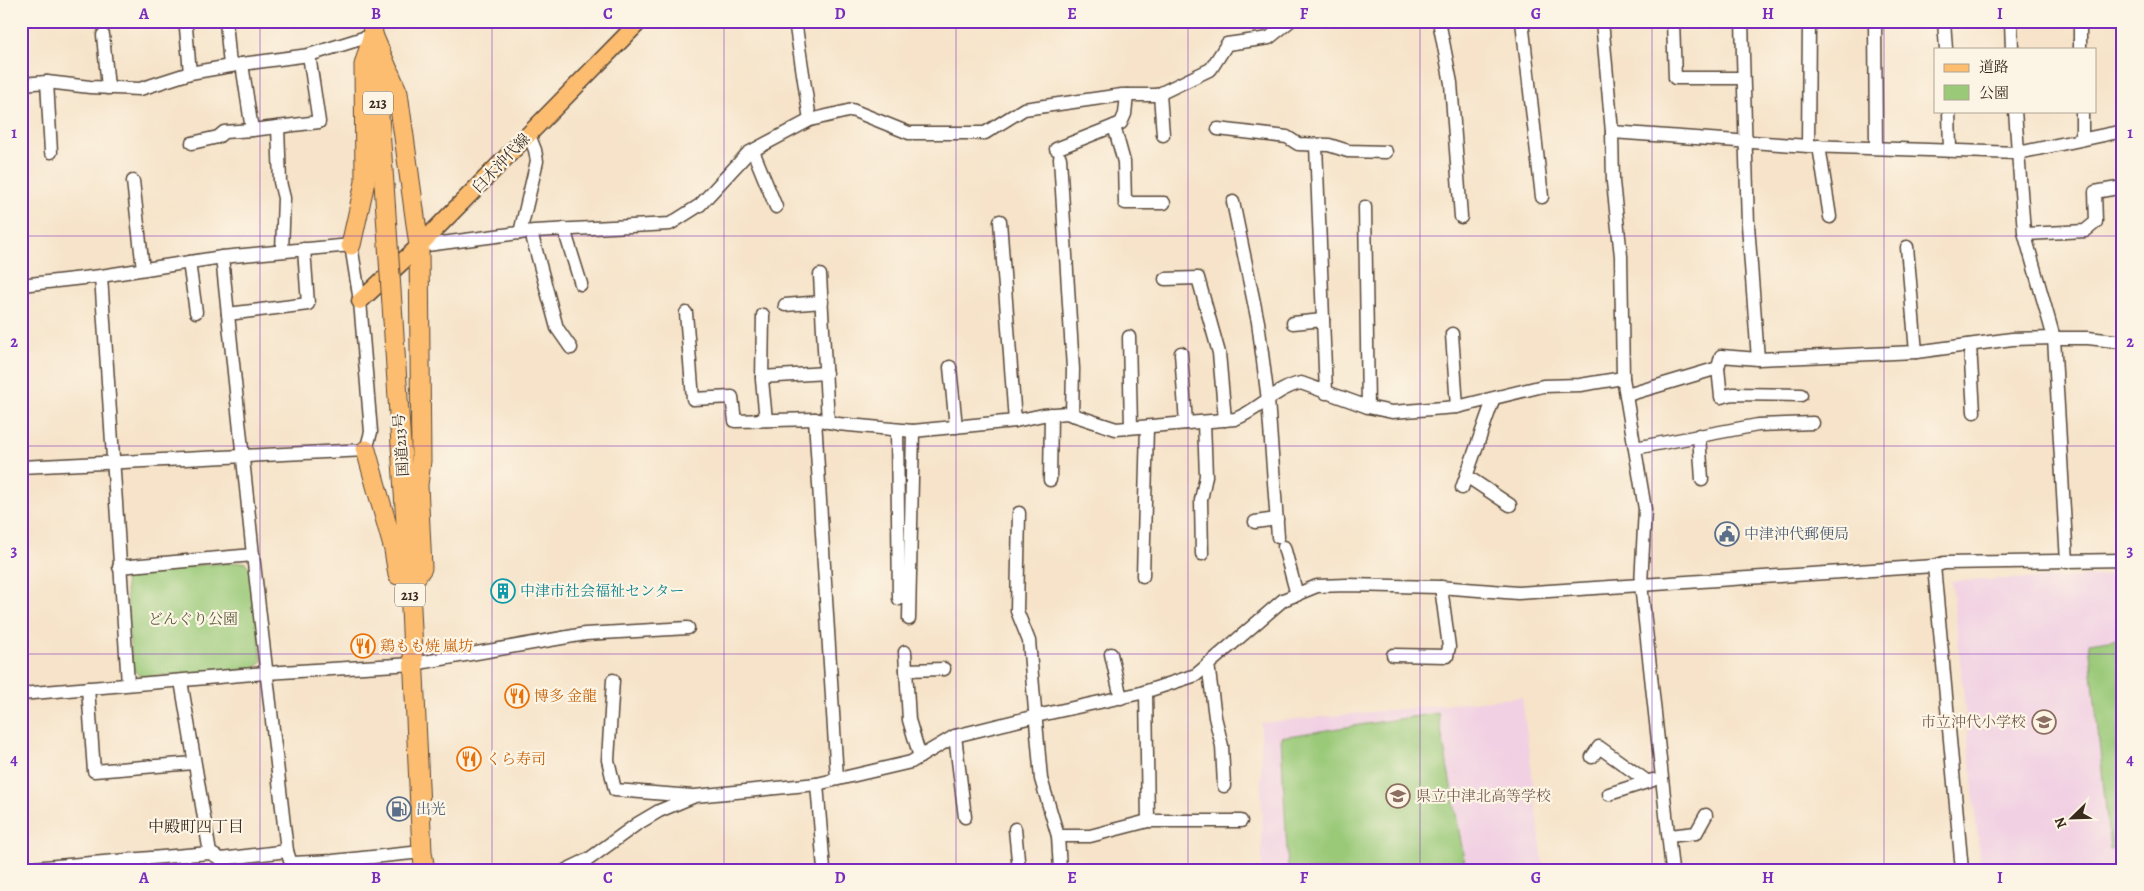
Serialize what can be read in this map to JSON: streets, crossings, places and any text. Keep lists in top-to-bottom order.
{
  "streets": {
    "highway": ["213", "国道213号"],
    "main road": ["臼木沖代線"]
  },
  "districts": ["中殿町四丁目"],
  "parks": ["どんぐり公園"],
  "places": {
    "public building": ["中津沖代郵便局"],
    "building": ["中津市社会福祉センター"],
    "restaurant": ["鶏もも焼 嵐坊", "博多 金龍", "くら寿司"],
    "school or university": ["市立沖代小学校", "県立中津北高等学校"],
    "fuel station": ["出光"]
  },
  "legend": ["道路", "公園"],
  "north": "bottom left",
  "grid": {
    "columns": [
      "A",
      "B",
      "C",
      "D",
      "E",
      "F",
      "G",
      "H",
      "I"
    ],
    "rows": [
      "1",
      "2",
      "3",
      "4"
    ]
  }
}
